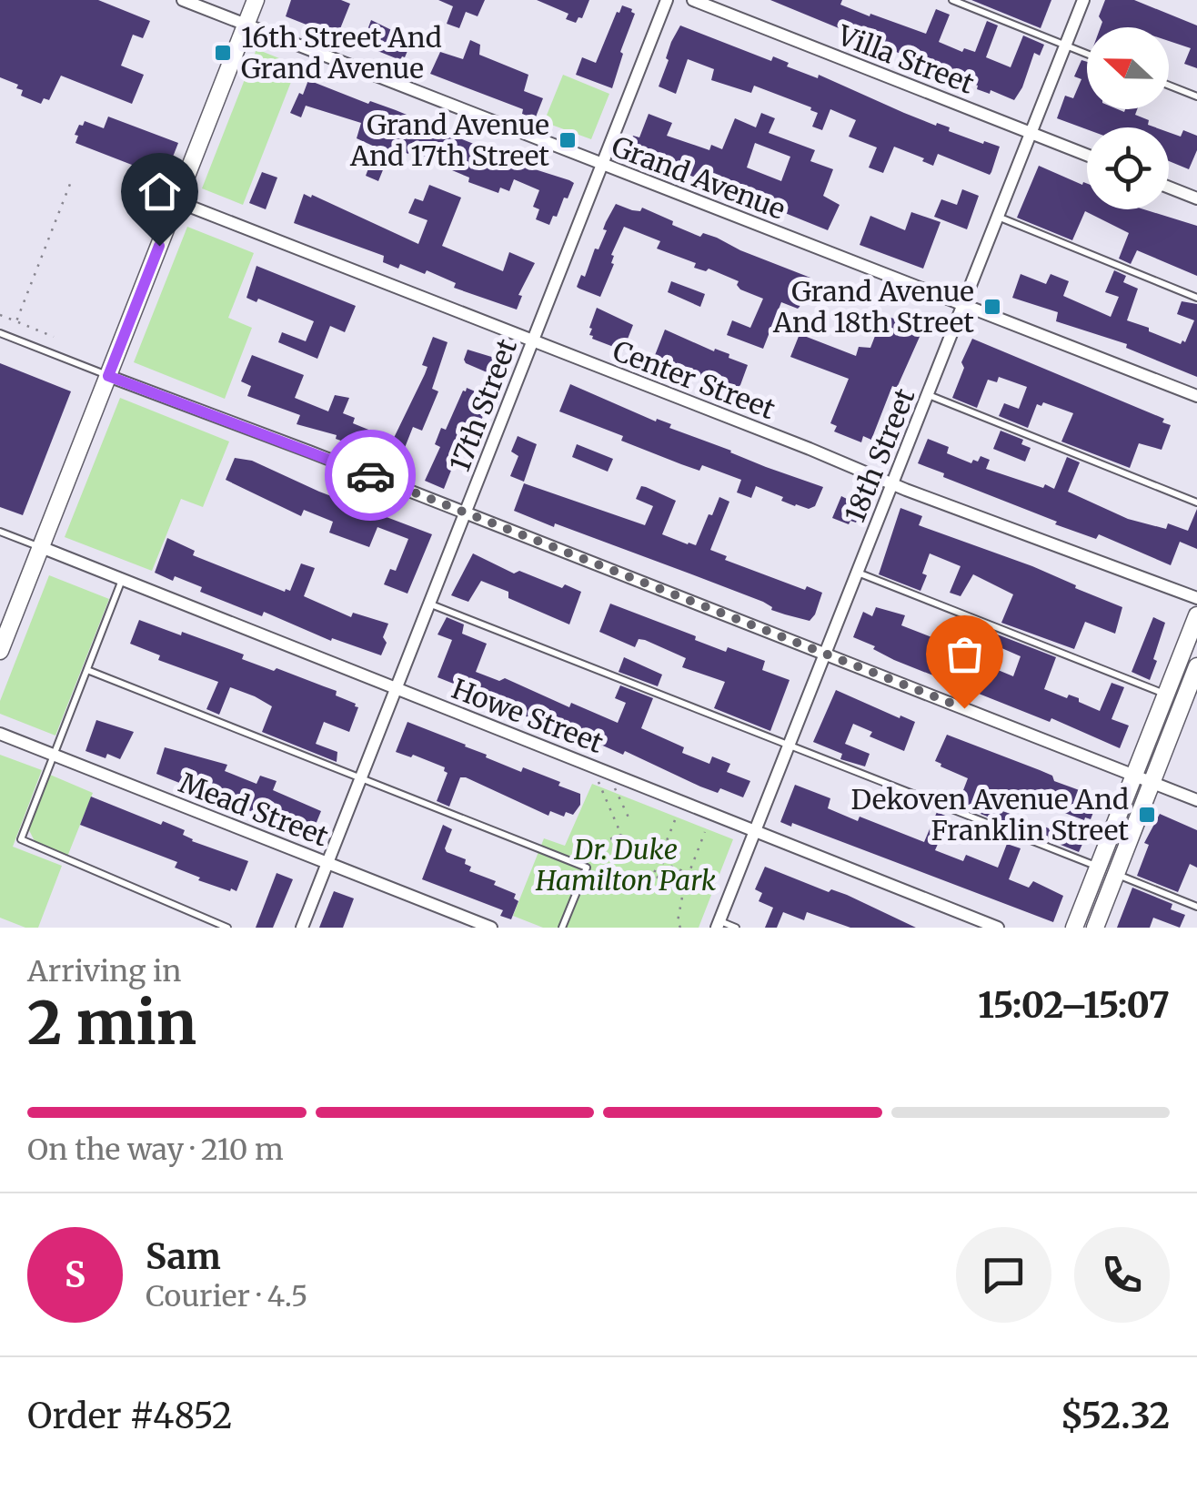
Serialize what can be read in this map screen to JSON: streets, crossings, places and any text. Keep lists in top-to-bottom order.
{
  "streets": {
    "street": [
      "Villa Street",
      "Grand Avenue",
      "Center Street",
      "17th Street",
      "18th Street",
      "Howe Street",
      "Mead Street"
    ]
  },
  "crossings": [
    ["Villa Street", "18th Street"],
    ["Grand Avenue", "17th Street"],
    ["Grand Avenue", "18th Street"],
    ["Center Street", "17th Street"],
    ["Center Street", "18th Street"],
    ["17th Street", "Howe Street"],
    ["17th Street", "Mead Street"],
    ["18th Street", "Howe Street"]
  ],
  "parks": ["Dr. Duke Hamilton Park"],
  "places": {
    "transit": [
      "16th Street And Grand Avenue",
      "Grand Avenue And 17th Street",
      "Grand Avenue And 18th Street",
      "Dekoven Avenue And Franklin Street"
    ]
  },
  "north": "left",
  "page": {
    "heading": ["2 min", "Arriving in", "15:02–15:07"],
    "panel": [
      "Sam",
      "Courier · 4.5",
      "Order #4852",
      "$52.32"
    ],
    "bar": "On the way · 210 m",
    "round": "S"
  }
}
